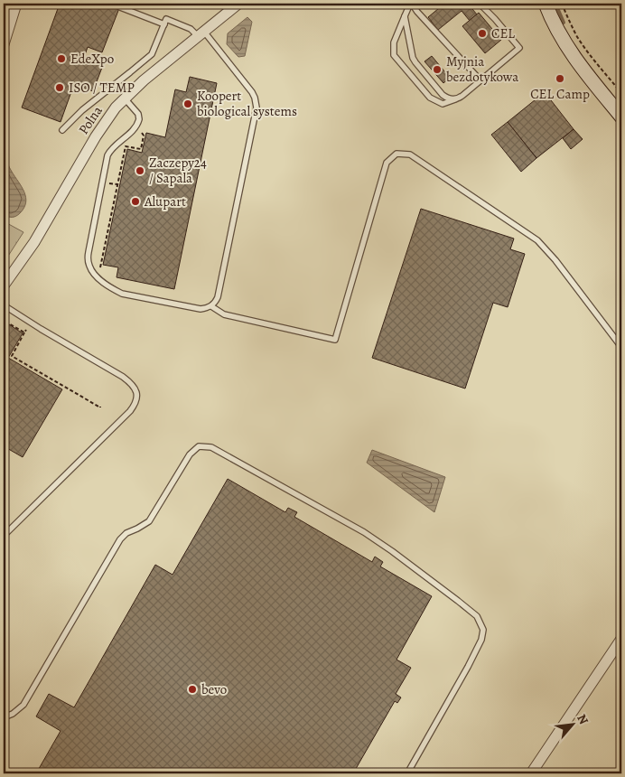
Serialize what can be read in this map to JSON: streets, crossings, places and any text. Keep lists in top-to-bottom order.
{
  "streets": {
    "street": ["Polna"]
  },
  "places": [
    "CEL",
    "EdeXpo",
    "Myjnia bezdotykowa",
    "CEL Camp",
    "ISO / TEMP",
    "Koopert biological systems",
    "Zaczepy24 / Sapala",
    "Alupart",
    "bevo"
  ],
  "north": "top right"
}
